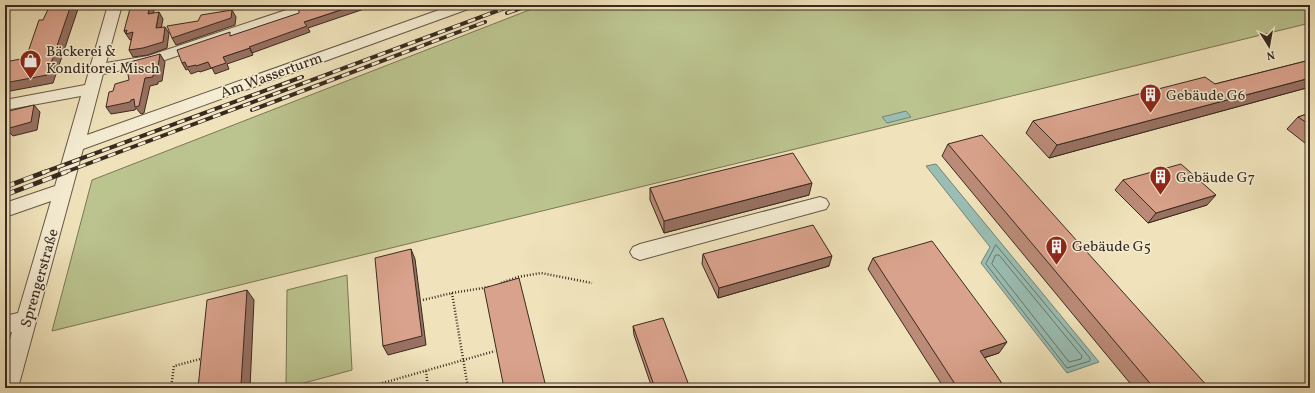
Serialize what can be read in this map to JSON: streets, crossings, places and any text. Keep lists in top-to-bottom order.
{
  "streets": {
    "street": ["Am Wasserturm", "Sprengerstraße"]
  },
  "crossings": [
    ["Am Wasserturm", "Sprengerstraße"]
  ],
  "places": {
    "shop": ["Bäckerei & Konditorei Misch"],
    "building": ["Gebäude G6", "Gebäude G7", "Gebäude G5"]
  },
  "north": "bottom"
}
